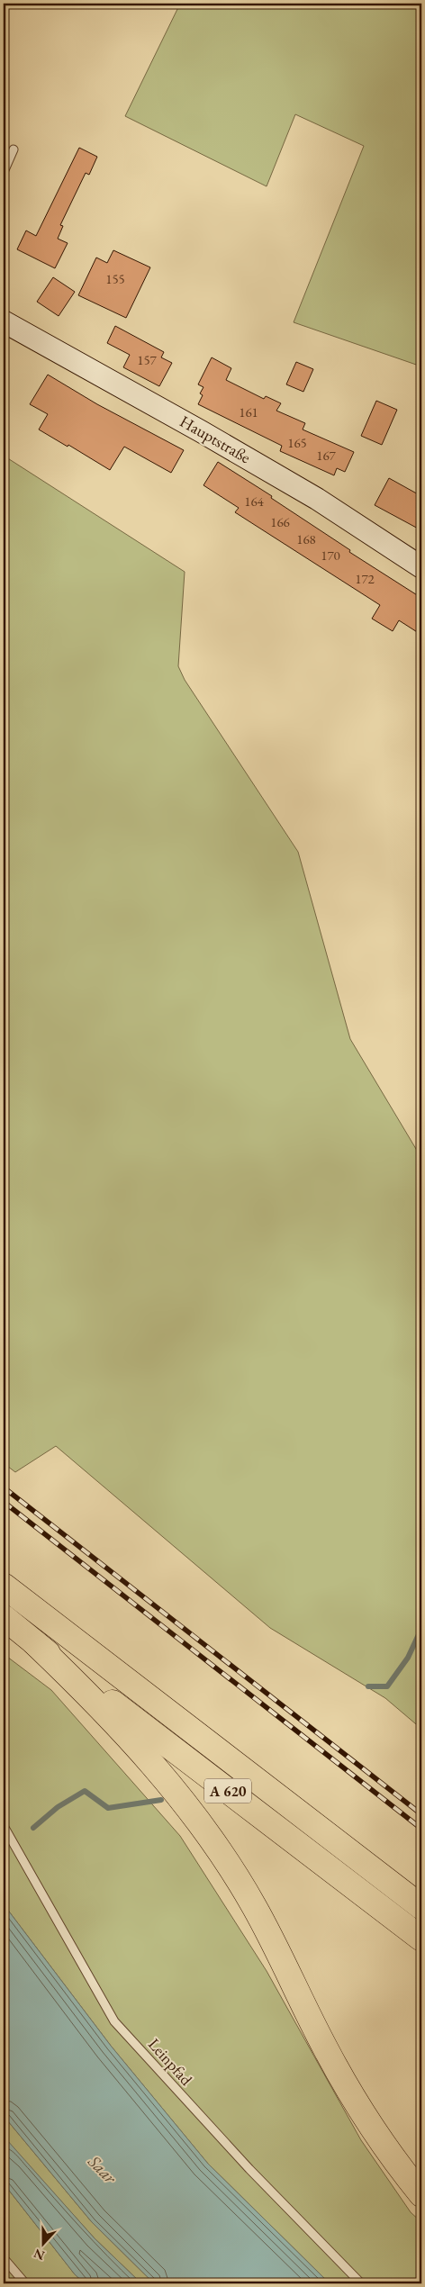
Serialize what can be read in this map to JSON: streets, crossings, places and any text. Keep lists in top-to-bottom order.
{
  "streets": {
    "highway": ["A 620"],
    "main road": ["Hauptstraße"],
    "lane": ["Leinpfad"]
  },
  "water": ["Saar"],
  "house_numbers": [
    "155",
    "157",
    "161",
    "165",
    "167",
    "164",
    "166",
    "168",
    "170",
    "172"
  ],
  "north": "bottom"
}
